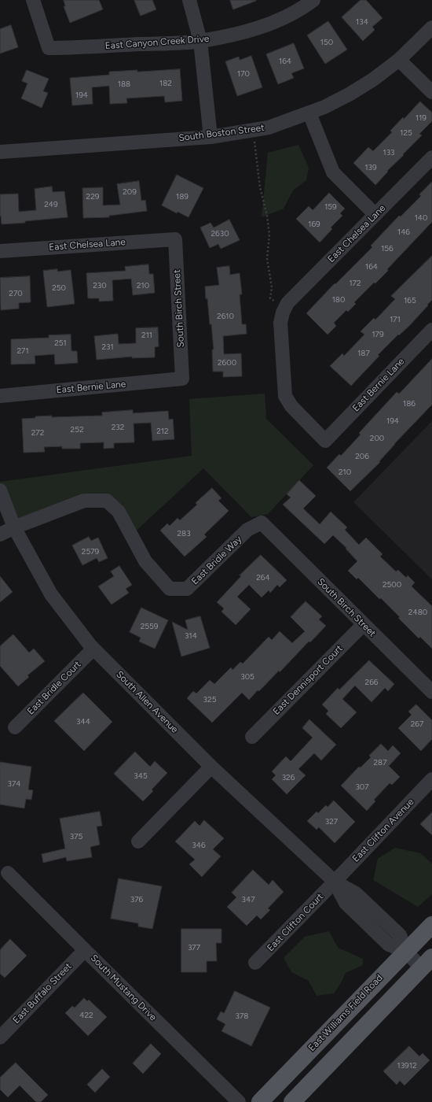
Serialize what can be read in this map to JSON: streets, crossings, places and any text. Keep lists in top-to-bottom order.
{
  "streets": {
    "main road": ["East Williams Field Road"],
    "street": [
      "East Canyon Creek Drive",
      "South Boston Street",
      "East Chelsea Lane",
      "South Birch Street",
      "East Bernie Lane",
      "East Bridle Way",
      "East Dennisport Court",
      "East Bridle Court",
      "South Allen Avenue",
      "East Clifton Avenue",
      "East Clifton Court",
      "South Mustang Drive",
      "East Buffalo Street"
    ]
  },
  "crossings": [
    ["East Chelsea Lane", "South Birch Street"],
    ["East Chelsea Lane", "East Bernie Lane"],
    ["South Birch Street", "East Bernie Lane"],
    ["South Birch Street", "East Bridle Way"],
    ["South Birch Street", "East Dennisport Court"],
    ["East Bridle Way", "South Allen Avenue"],
    ["East Bridle Court", "South Allen Avenue"],
    ["South Allen Avenue", "East Clifton Avenue"],
    ["South Allen Avenue", "East Clifton Court"],
    ["South Allen Avenue", "East Williams Field Road"],
    ["East Clifton Avenue", "East Clifton Court"],
    ["South Mustang Drive", "East Buffalo Street"]
  ],
  "house_numbers": [
    "134",
    "150",
    "164",
    "170",
    "182",
    "188",
    "194",
    "119",
    "125",
    "133",
    "139",
    "209",
    "229",
    "189",
    "249",
    "159",
    "140",
    "169",
    "146",
    "2630",
    "156",
    "164",
    "172",
    "230",
    "210",
    "250",
    "270",
    "180",
    "165",
    "2610",
    "171",
    "179",
    "211",
    "251",
    "231",
    "271",
    "187",
    "2600",
    "186",
    "194",
    "232",
    "252",
    "212",
    "272",
    "200",
    "206",
    "210",
    "283",
    "2579",
    "264",
    "2500",
    "2480",
    "2559",
    "314",
    "305",
    "266",
    "325",
    "344",
    "267",
    "287",
    "345",
    "326",
    "374",
    "307",
    "327",
    "375",
    "346",
    "376",
    "347",
    "377",
    "422",
    "378",
    "13912"
  ]
}
